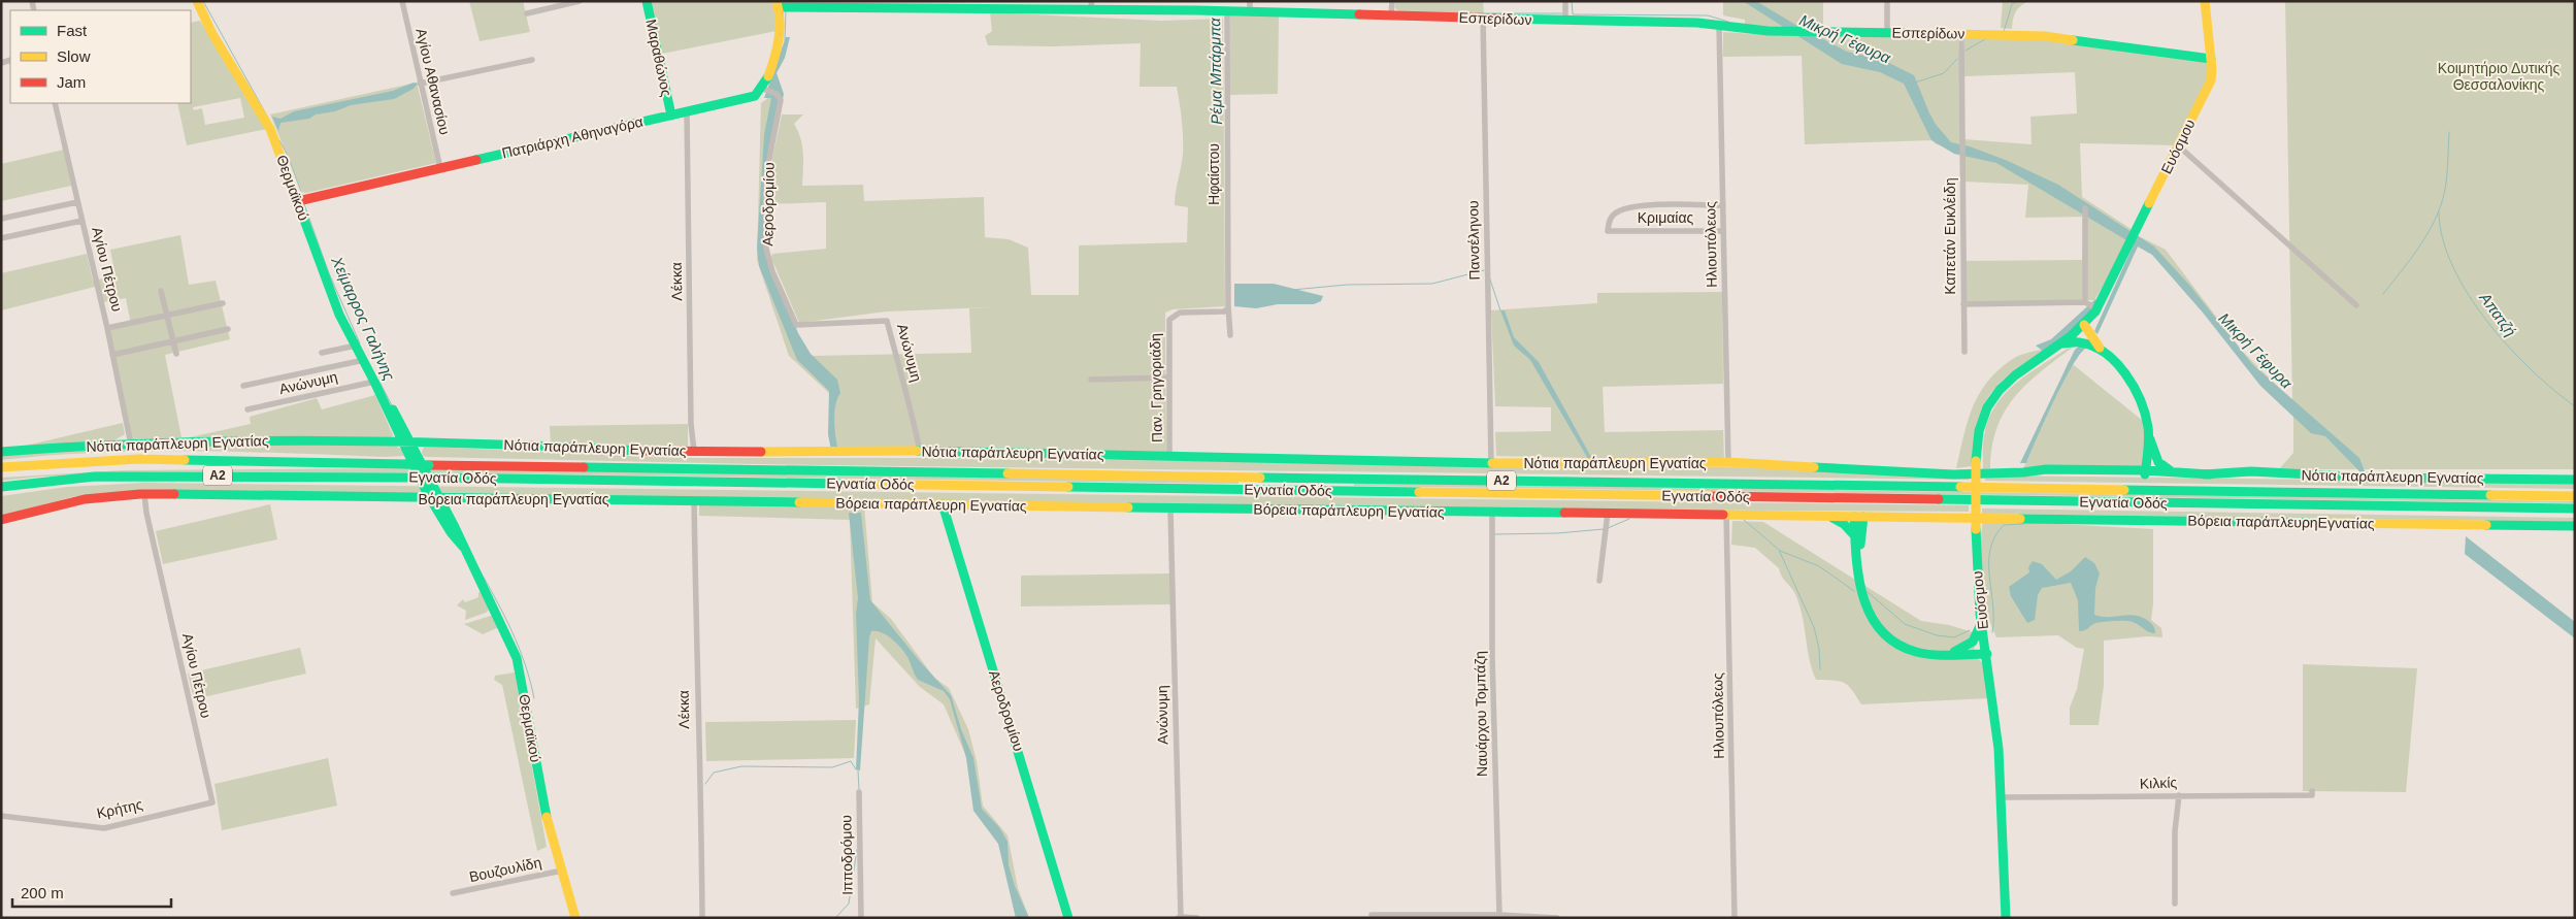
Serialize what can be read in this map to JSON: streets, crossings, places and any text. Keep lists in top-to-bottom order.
{
  "streets": {
    "main road": [
      "Εσπερίδων",
      "Μαραθώνος",
      "Πατριάρχη Αθηναγόρα",
      "Ευόσμου",
      "Θερμαϊκού",
      "Αεροδρομίου",
      "Νότια παράπλευρη Εγνατίας",
      "Α2",
      "Εγνατία Οδός",
      "Βόρεια παράπλευρη Εγνατίας",
      "Βόρεια παράπλευρηΕγνατίας"
    ],
    "street": [
      "Αγίου Αθανασίου",
      "Ηφαίστου",
      "Κριμαίας",
      "Καπετάν Ευκλέιδη",
      "Πανσέληνου",
      "Ηλιουπόλεως",
      "Αγίου Πέτρου",
      "Λέκκα",
      "Ανώνυμη",
      "Παν. Γρηγοριάδη",
      "Ναυάρχου Τομπάζη",
      "Κιλκίς",
      "Κρήτης",
      "Ιπποδρόμου",
      "Βουζουλίδη"
    ]
  },
  "crossings": [
    ["Εσπερίδων", "Ευόσμου"],
    ["Εσπερίδων", "Ηφαίστου"],
    ["Εσπερίδων", "Καπετάν Ευκλέιδη"],
    ["Εσπερίδων", "Πανσέληνου"],
    ["Εσπερίδων", "Ηλιουπόλεως"],
    ["Μαραθώνος", "Πατριάρχη Αθηναγόρα"],
    ["Αγίου Αθανασίου", "Πατριάρχη Αθηναγόρα"],
    ["Πατριάρχη Αθηναγόρα", "Θερμαϊκού"],
    ["Πατριάρχη Αθηναγόρα", "Αεροδρομίου"],
    ["Πατριάρχη Αθηναγόρα", "Λέκκα"],
    ["Ευόσμου", "Κιλκίς"],
    ["Ηφαίστου", "Παν. Γρηγοριάδη"],
    ["Θερμαϊκού", "Ανώνυμη"],
    ["Θερμαϊκού", "Νότια παράπλευρη Εγνατίας"],
    ["Θερμαϊκού", "Βόρεια παράπλευρη Εγνατίας"],
    ["Θερμαϊκού", "Βουζουλίδη"],
    ["Αεροδρομίου", "Ανώνυμη"],
    ["Αεροδρομίου", "Βόρεια παράπλευρη Εγνατίας"],
    ["Κριμαίας", "Ηλιουπόλεως"],
    ["Πανσέληνου", "Νότια παράπλευρη Εγνατίας"],
    ["Ηλιουπόλεως", "Νότια παράπλευρη Εγνατίας"],
    ["Ηλιουπόλεως", "Βόρεια παράπλευρη Εγνατίας"],
    ["Αγίου Πέτρου", "Νότια παράπλευρη Εγνατίας"],
    ["Αγίου Πέτρου", "Βόρεια παράπλευρη Εγνατίας"],
    ["Αγίου Πέτρου", "Κρήτης"],
    ["Λέκκα", "Νότια παράπλευρη Εγνατίας"],
    ["Λέκκα", "Βόρεια παράπλευρη Εγνατίας"],
    ["Ανώνυμη", "Νότια παράπλευρη Εγνατίας"],
    ["Ανώνυμη", "Βόρεια παράπλευρη Εγνατίας"],
    ["Παν. Γρηγοριάδη", "Νότια παράπλευρη Εγνατίας"],
    ["Α2", "Εγνατία Οδός"],
    ["Βόρεια παράπλευρη Εγνατίας", "Βόρεια παράπλευρηΕγνατίας"],
    ["Βόρεια παράπλευρη Εγνατίας", "Ναυάρχου Τομπάζη"]
  ],
  "water": [
    "Μικρή Γέφυρα",
    "Ρέμα Μπάρμπα",
    "Απατζή",
    "Χείμαρρος Γαλήνης"
  ],
  "parks": ["Κοιμητήριο Δυτικής Θεσσαλονίκης"],
  "legend": ["Fast", "Slow", "Jam"],
  "scale_bar": "200 m"
}
